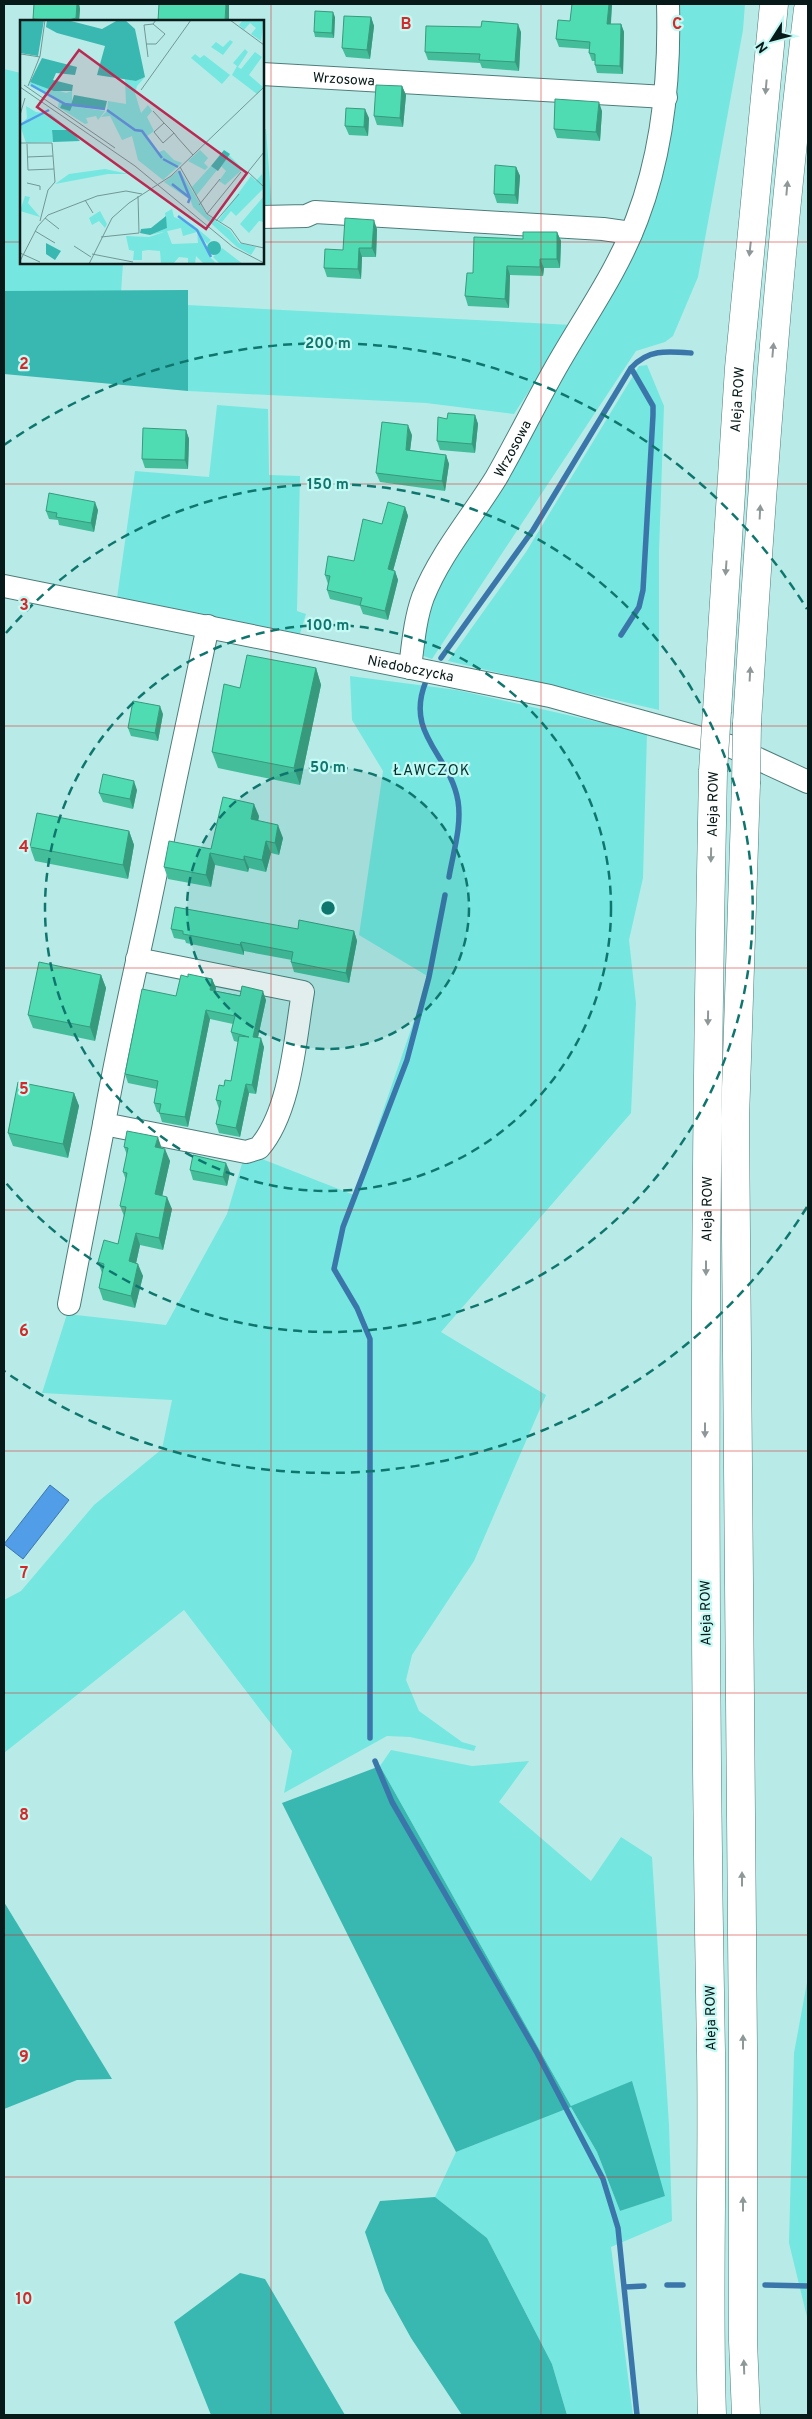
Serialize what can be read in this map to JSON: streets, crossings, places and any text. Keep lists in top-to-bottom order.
{
  "streets": {
    "main road": ["Aleja ROW"],
    "street": ["Wrzosowa", "Niedobczycka"]
  },
  "crossings": [
    ["Wrzosowa", "Niedobczycka"]
  ],
  "districts": ["ŁAWCZOK"],
  "north": "bottom left",
  "grid": {
    "columns": ["B", "C"],
    "rows": [
      "2",
      "3",
      "4",
      "5",
      "6",
      "7",
      "8",
      "9",
      "10"
    ]
  },
  "rings": [
    "200 m",
    "150 m",
    "100 m",
    "50 m"
  ]
}
